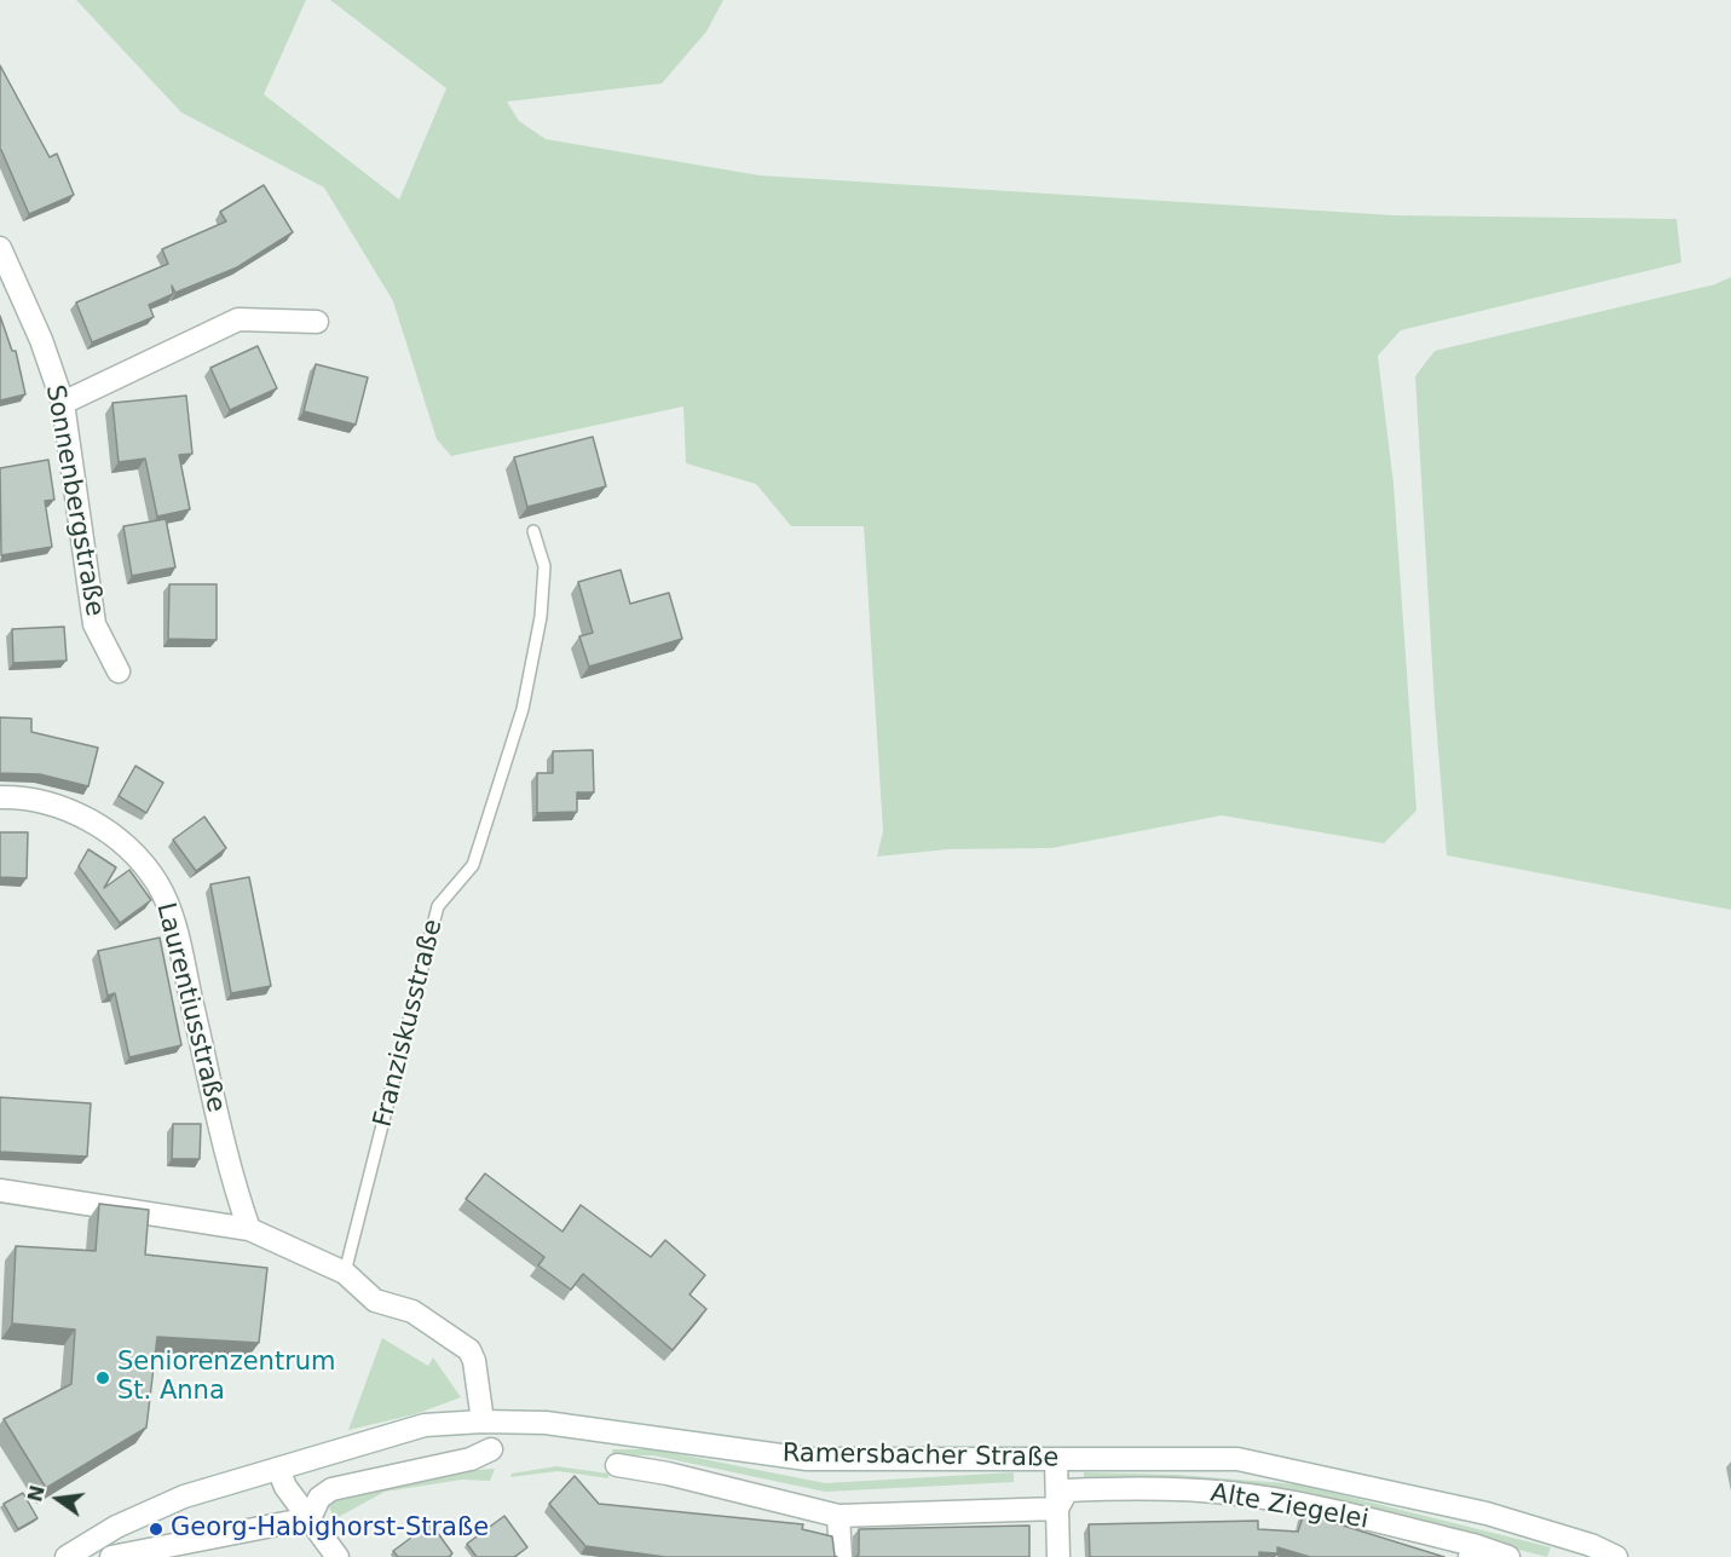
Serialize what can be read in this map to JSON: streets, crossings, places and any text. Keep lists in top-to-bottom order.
{
  "streets": {
    "street": [
      "Sonnenbergstraße",
      "Laurentiusstraße",
      "Ramersbacher Straße",
      "Alte Ziegelei"
    ],
    "lane": ["Franziskusstraße"]
  },
  "places": ["Seniorenzentrum St. Anna", "Georg-Habighorst-Straße"],
  "north": "left"
}
